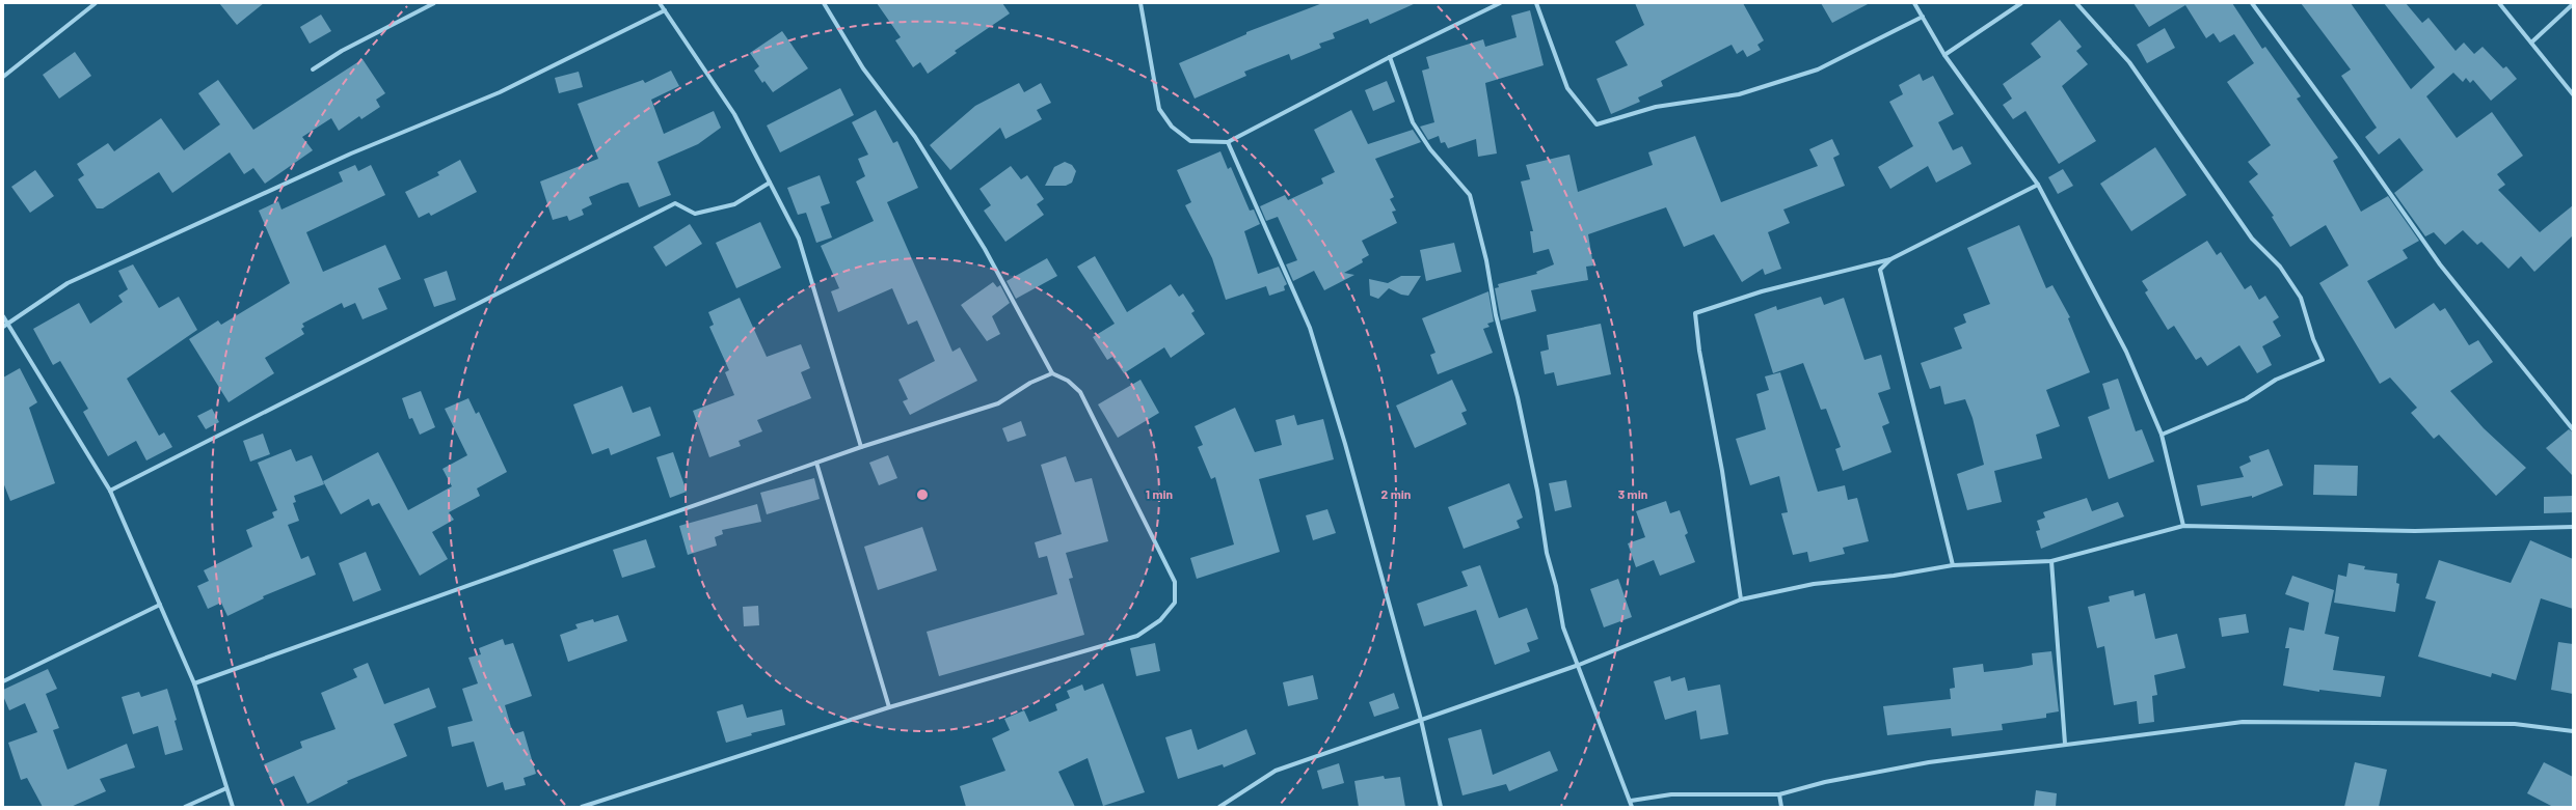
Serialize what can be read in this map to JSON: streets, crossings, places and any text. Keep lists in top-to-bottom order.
{
  "rings": ["1 min", "2 min", "3 min"]
}
